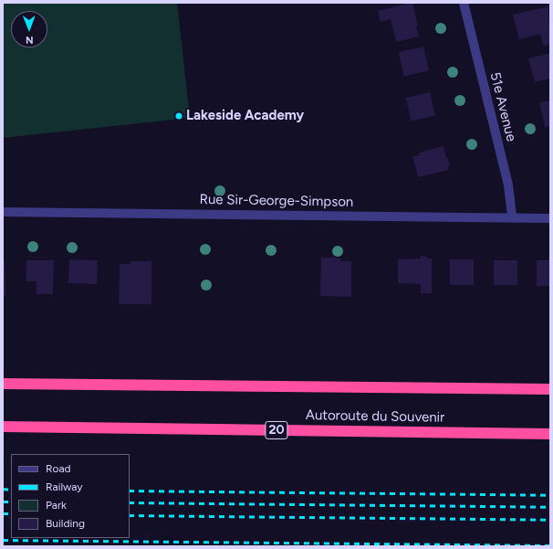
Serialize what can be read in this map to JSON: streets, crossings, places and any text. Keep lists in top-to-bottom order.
{
  "streets": {
    "highway": ["Autoroute du Souvenir", "20"],
    "street": ["51e Avenue", "Rue Sir-George-Simpson"]
  },
  "crossings": [
    ["51e Avenue", "Rue Sir-George-Simpson"]
  ],
  "places": ["Lakeside Academy"],
  "legend": [
    "Road",
    "Railway",
    "Park",
    "Building"
  ],
  "north": "bottom"
}
